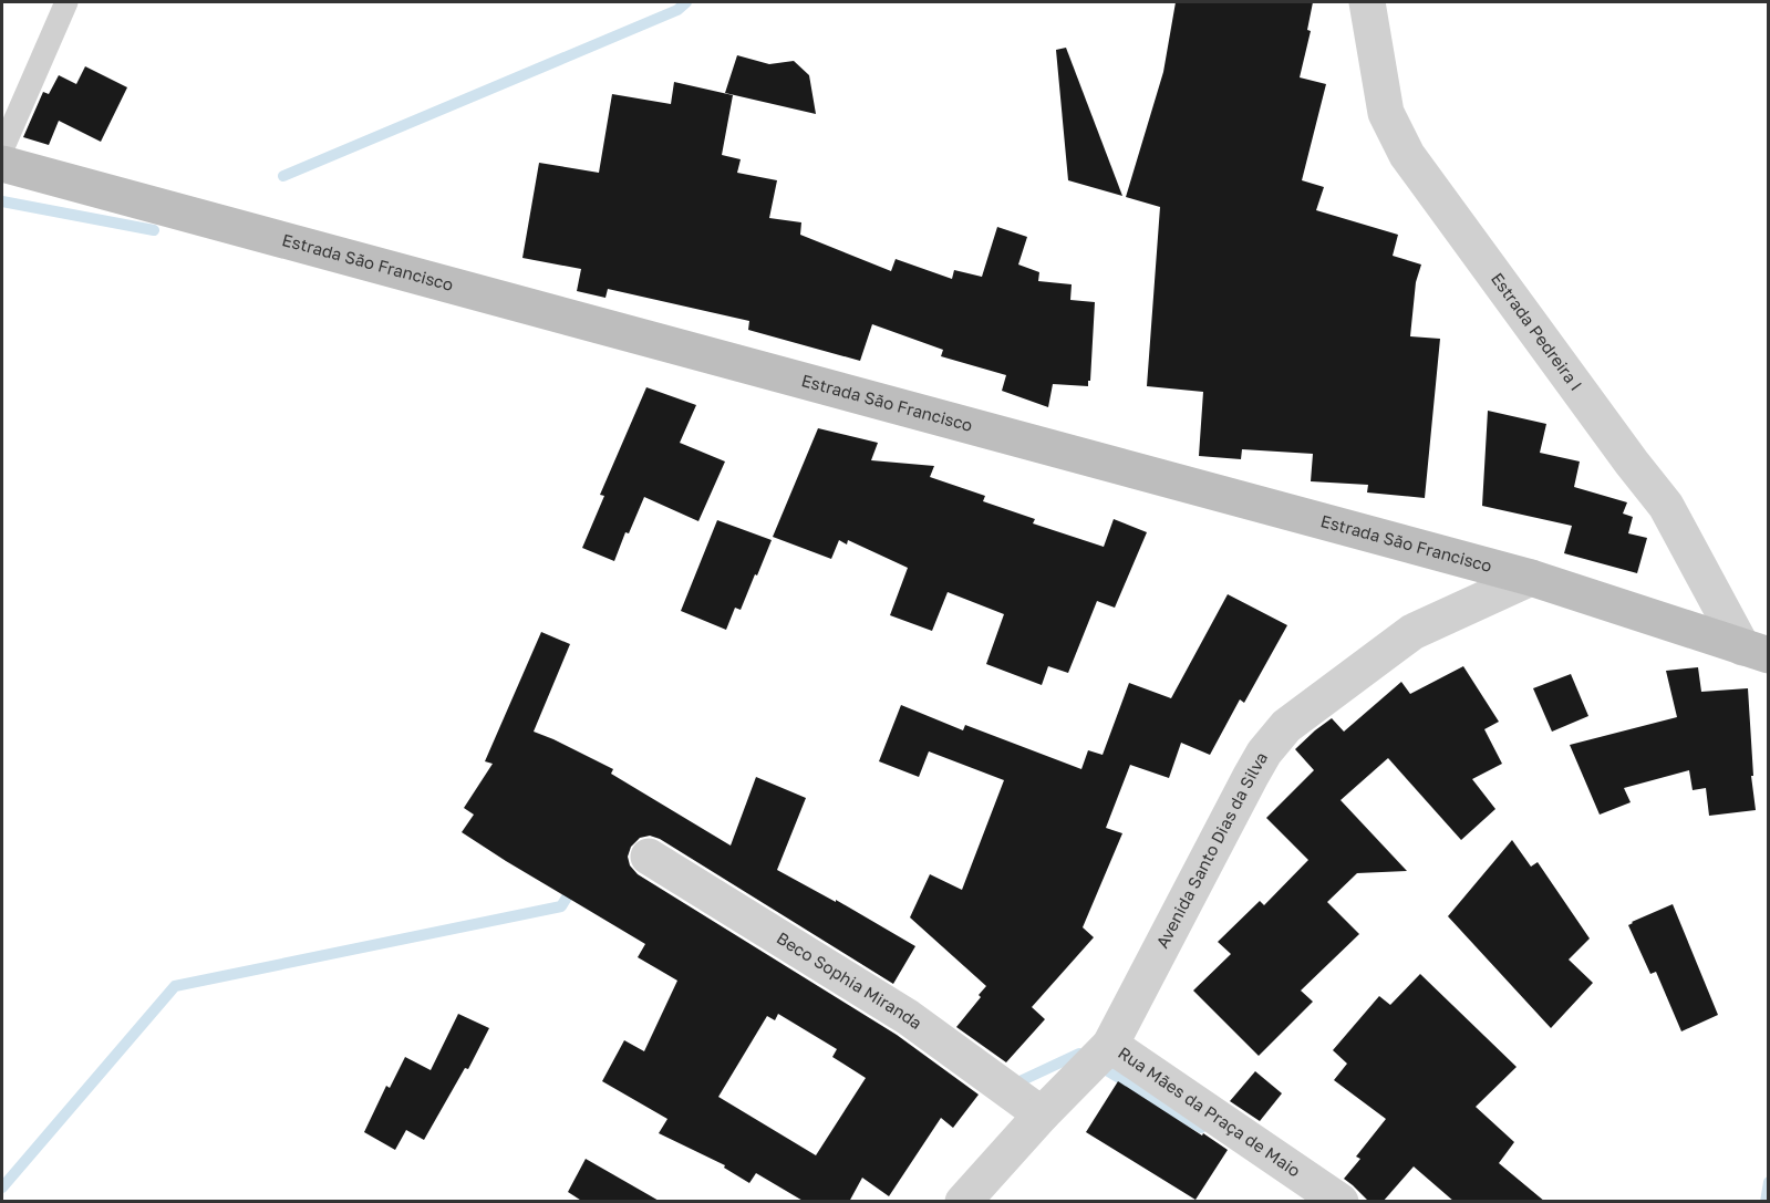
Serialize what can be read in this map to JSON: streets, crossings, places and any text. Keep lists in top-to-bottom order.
{
  "streets": {
    "main road": ["Estrada São Francisco"],
    "street": [
      "Estrada Pedreira I",
      "Avenida Santo Dias da Silva",
      "Beco Sophia Miranda",
      "Rua Mães da Praça de Maio"
    ]
  },
  "crossings": [
    ["Estrada São Francisco", "Estrada Pedreira I"],
    ["Estrada São Francisco", "Avenida Santo Dias da Silva"],
    ["Avenida Santo Dias da Silva", "Beco Sophia Miranda"],
    ["Avenida Santo Dias da Silva", "Rua Mães da Praça de Maio"]
  ]
}
